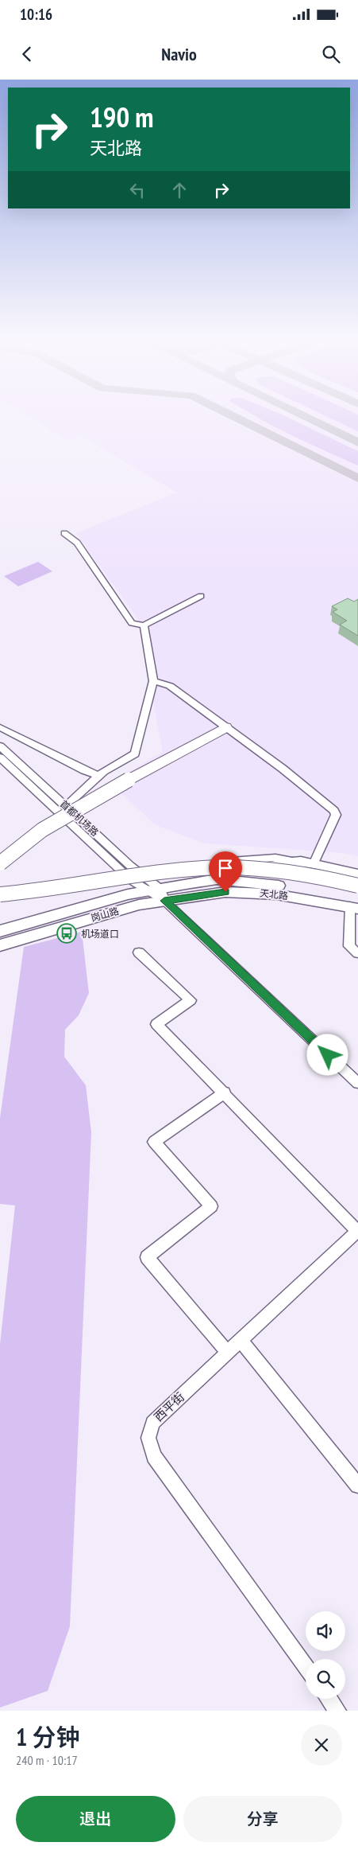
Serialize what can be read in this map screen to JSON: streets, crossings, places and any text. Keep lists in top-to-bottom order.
{
  "streets": {
    "main road": ["天北路", "岗山路"],
    "street": ["首都机场路", "西平街"]
  },
  "crossings": [
    ["首都机场路", "天北路"],
    ["首都机场路", "岗山路"],
    ["天北路", "岗山路"]
  ],
  "places": {
    "bus stop": ["机场道口"]
  },
  "page": {
    "status": "10:16",
    "header": "Navio",
    "turn": ["190 m", "天北路"],
    "heading": ["1 分钟", "240 m · 10:17"],
    "buttons": ["退出", "分享"]
  }
}
